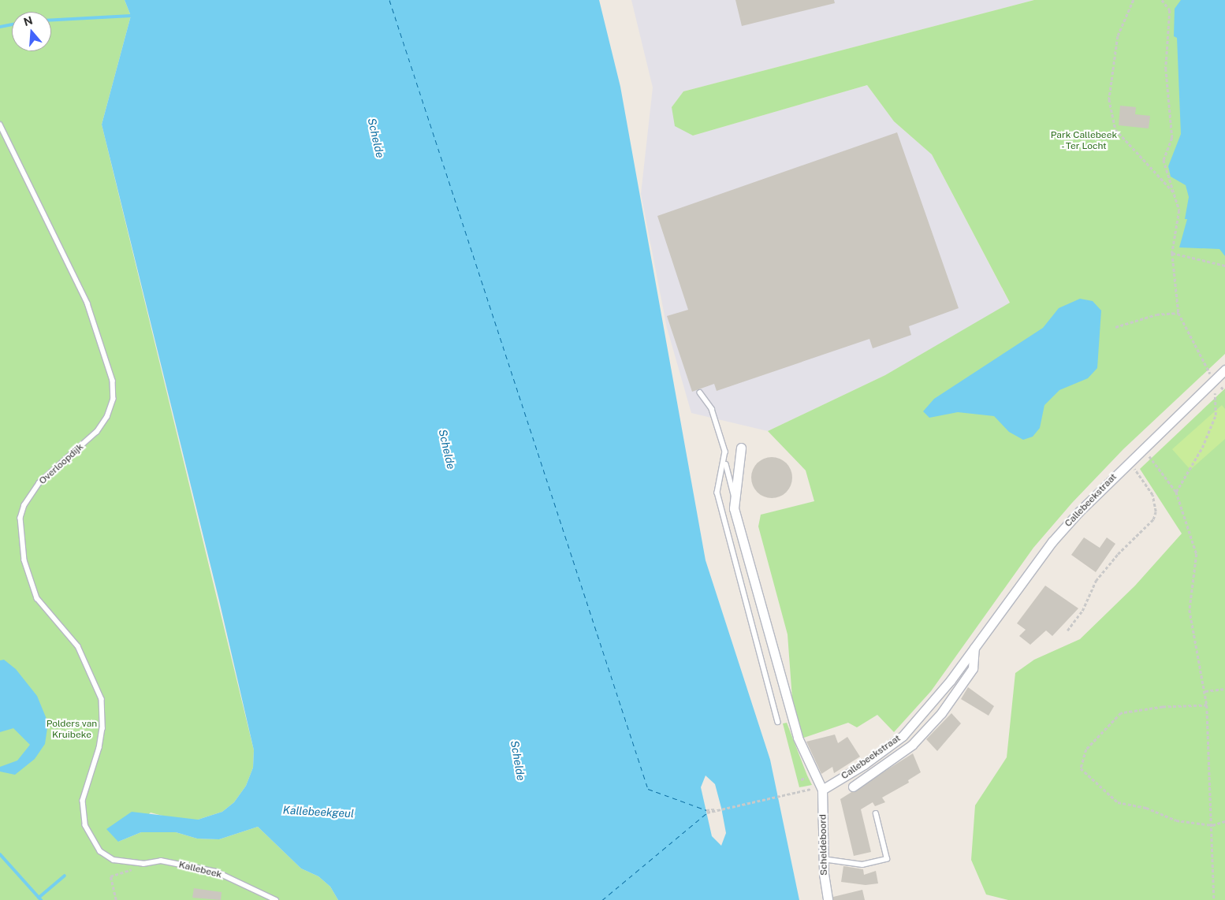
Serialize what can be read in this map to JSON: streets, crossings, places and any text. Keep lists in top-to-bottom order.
{
  "streets": {
    "street": ["Callebeekstraat", "Scheldeboord"],
    "lane": ["Overloopdijk", "Kallebeek"]
  },
  "crossings": [
    ["Overloopdijk", "Kallebeek"],
    ["Callebeekstraat", "Scheldeboord"]
  ],
  "water": ["Schelde", "Kallebeekgeul"],
  "parks": ["Park Callebeek - Ter Locht", "Polders van Kruibeke"],
  "north": "top"
}
